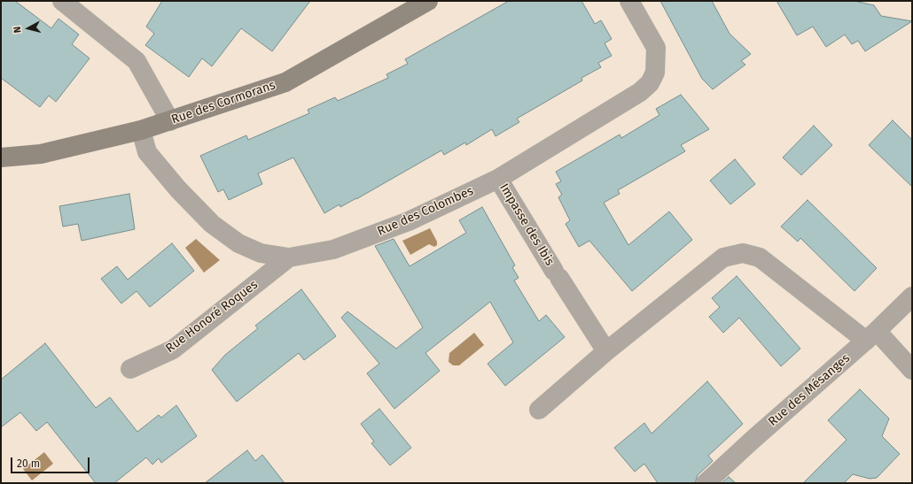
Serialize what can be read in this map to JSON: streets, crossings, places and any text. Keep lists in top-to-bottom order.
{
  "streets": {
    "street": [
      "Rue des Cormorans",
      "Rue des Colombes",
      "Impasse des Ibis",
      "Rue Honoré Roques",
      "Rue des Mésanges"
    ]
  },
  "crossings": [
    ["Rue des Cormorans", "Rue des Colombes"],
    ["Rue des Colombes", "Impasse des Ibis"],
    ["Rue des Colombes", "Rue Honoré Roques"]
  ],
  "scale_bar": "20 m",
  "north": "left"
}
